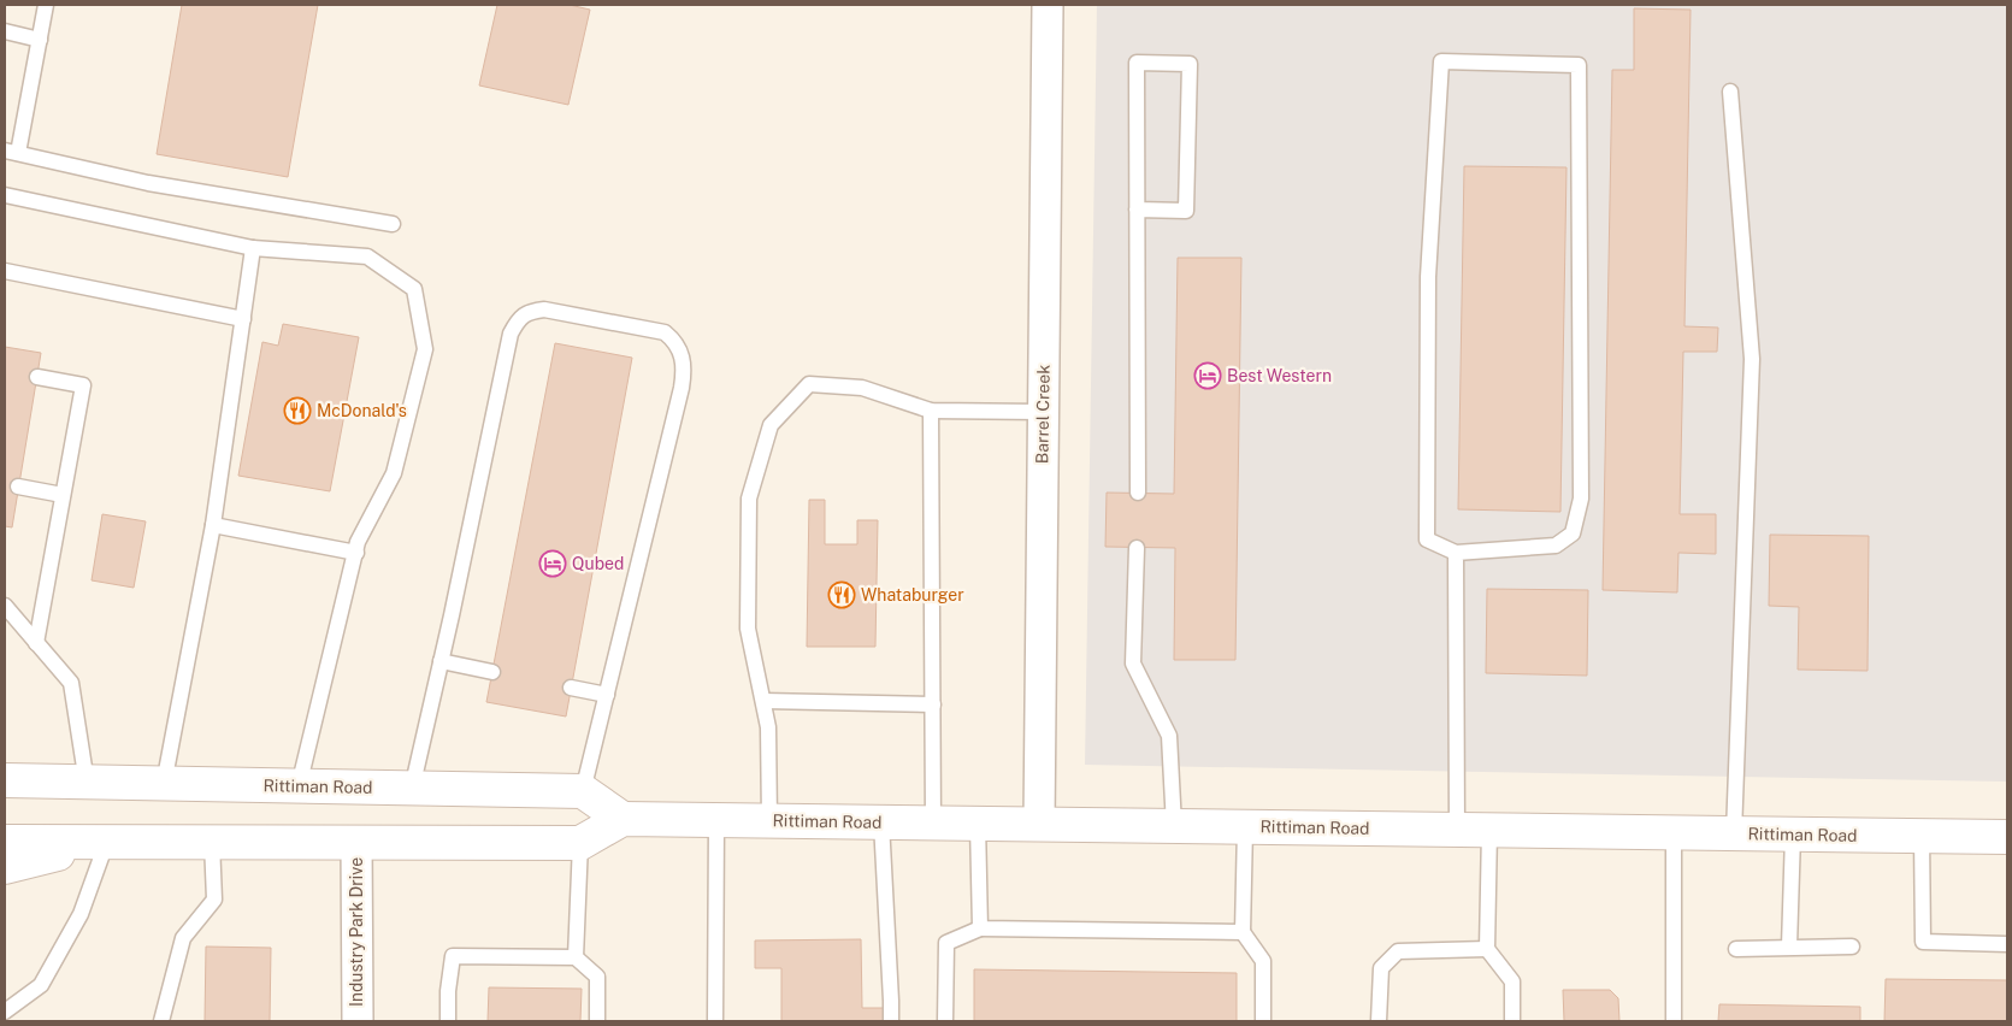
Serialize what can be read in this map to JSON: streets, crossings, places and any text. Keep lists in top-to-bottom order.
{
  "streets": {
    "main road": ["Rittiman Road"],
    "street": ["Barrel Creek", "Industry Park Drive"]
  },
  "crossings": [
    ["Barrel Creek", "Rittiman Road"]
  ],
  "places": {
    "hotel": ["Best Western", "Qubed"],
    "restaurant": ["McDonald's", "Whataburger"]
  }
}
